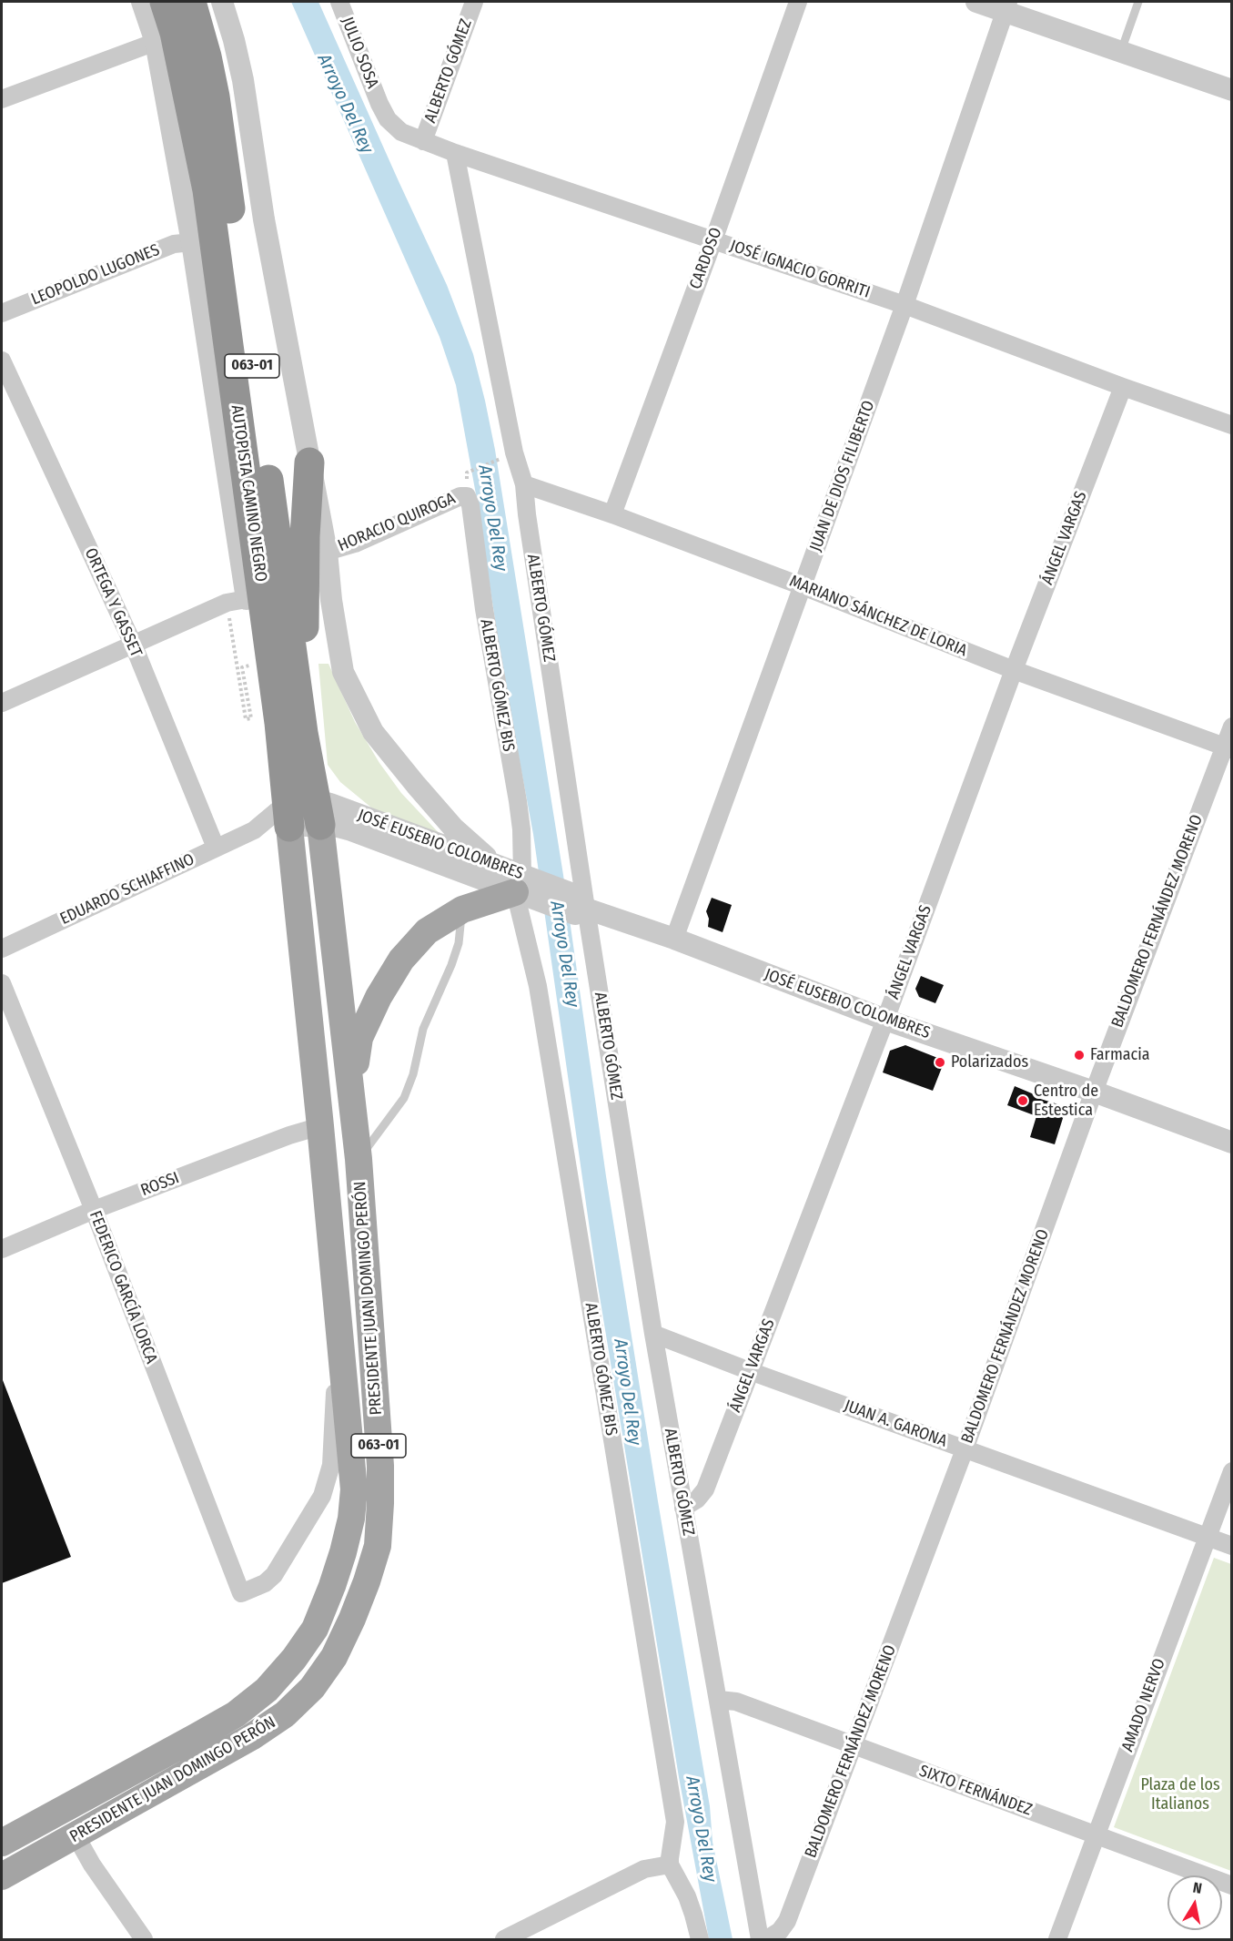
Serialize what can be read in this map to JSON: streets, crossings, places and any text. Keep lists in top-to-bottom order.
{
  "streets": {
    "highway": ["063-01", "AUTOPISTA CAMINO NEGRO"],
    "main road": ["PRESIDENTE JUAN DOMINGO PERÓN"],
    "street": [
      "JULIO SOSA",
      "ALBERTO GÓMEZ",
      "CARDOSO",
      "JOSÉ IGNACIO GORRITI",
      "LEOPOLDO LUGONES",
      "JUAN DE DIOS FILIBERTO",
      "HORACIO QUIROGA",
      "ÁNGEL VARGAS",
      "ORTEGA Y GASSET",
      "MARIANO SÁNCHEZ DE LORIA",
      "ALBERTO GÓMEZ BIS",
      "JOSÉ EUSEBIO COLOMBRES",
      "EDUARDO SCHIAFFINO",
      "BALDOMERO FERNÁNDEZ MORENO",
      "ROSSI",
      "FEDERICO GARCÍA LORCA",
      "JUAN A. GARONA",
      "AMADO NERVO",
      "SIXTO FERNÁNDEZ"
    ]
  },
  "crossings": [
    ["JULIO SOSA", "JOSÉ IGNACIO GORRITI"],
    ["ALBERTO GÓMEZ", "JOSÉ IGNACIO GORRITI"],
    ["ALBERTO GÓMEZ", "ÁNGEL VARGAS"],
    ["ALBERTO GÓMEZ", "MARIANO SÁNCHEZ DE LORIA"],
    ["ALBERTO GÓMEZ", "JOSÉ EUSEBIO COLOMBRES"],
    ["ALBERTO GÓMEZ", "JUAN A. GARONA"],
    ["ALBERTO GÓMEZ", "SIXTO FERNÁNDEZ"],
    ["CARDOSO", "JOSÉ IGNACIO GORRITI"],
    ["CARDOSO", "MARIANO SÁNCHEZ DE LORIA"],
    ["JOSÉ IGNACIO GORRITI", "JUAN DE DIOS FILIBERTO"],
    ["JOSÉ IGNACIO GORRITI", "ÁNGEL VARGAS"],
    ["JUAN DE DIOS FILIBERTO", "MARIANO SÁNCHEZ DE LORIA"],
    ["JUAN DE DIOS FILIBERTO", "JOSÉ EUSEBIO COLOMBRES"],
    ["AUTOPISTA CAMINO NEGRO", "JOSÉ EUSEBIO COLOMBRES"],
    ["AUTOPISTA CAMINO NEGRO", "EDUARDO SCHIAFFINO"],
    ["AUTOPISTA CAMINO NEGRO", "PRESIDENTE JUAN DOMINGO PERÓN"],
    ["HORACIO QUIROGA", "ALBERTO GÓMEZ BIS"],
    ["ÁNGEL VARGAS", "MARIANO SÁNCHEZ DE LORIA"],
    ["ÁNGEL VARGAS", "JOSÉ EUSEBIO COLOMBRES"],
    ["ÁNGEL VARGAS", "JUAN A. GARONA"],
    ["ORTEGA Y GASSET", "EDUARDO SCHIAFFINO"],
    ["MARIANO SÁNCHEZ DE LORIA", "BALDOMERO FERNÁNDEZ MORENO"],
    ["ALBERTO GÓMEZ BIS", "JOSÉ EUSEBIO COLOMBRES"],
    ["JOSÉ EUSEBIO COLOMBRES", "EDUARDO SCHIAFFINO"],
    ["JOSÉ EUSEBIO COLOMBRES", "BALDOMERO FERNÁNDEZ MORENO"],
    ["JOSÉ EUSEBIO COLOMBRES", "PRESIDENTE JUAN DOMINGO PERÓN"],
    ["EDUARDO SCHIAFFINO", "PRESIDENTE JUAN DOMINGO PERÓN"],
    ["BALDOMERO FERNÁNDEZ MORENO", "JUAN A. GARONA"],
    ["BALDOMERO FERNÁNDEZ MORENO", "SIXTO FERNÁNDEZ"],
    ["ROSSI", "FEDERICO GARCÍA LORCA"],
    ["ROSSI", "PRESIDENTE JUAN DOMINGO PERÓN"],
    ["FEDERICO GARCÍA LORCA", "PRESIDENTE JUAN DOMINGO PERÓN"],
    ["JUAN A. GARONA", "AMADO NERVO"],
    ["AMADO NERVO", "SIXTO FERNÁNDEZ"]
  ],
  "water": ["Arroyo Del Rey"],
  "parks": ["Plaza de los Italianos"],
  "places": ["Farmacia", "Polarizados", "Centro de Estestica"],
  "north": "top"
}
